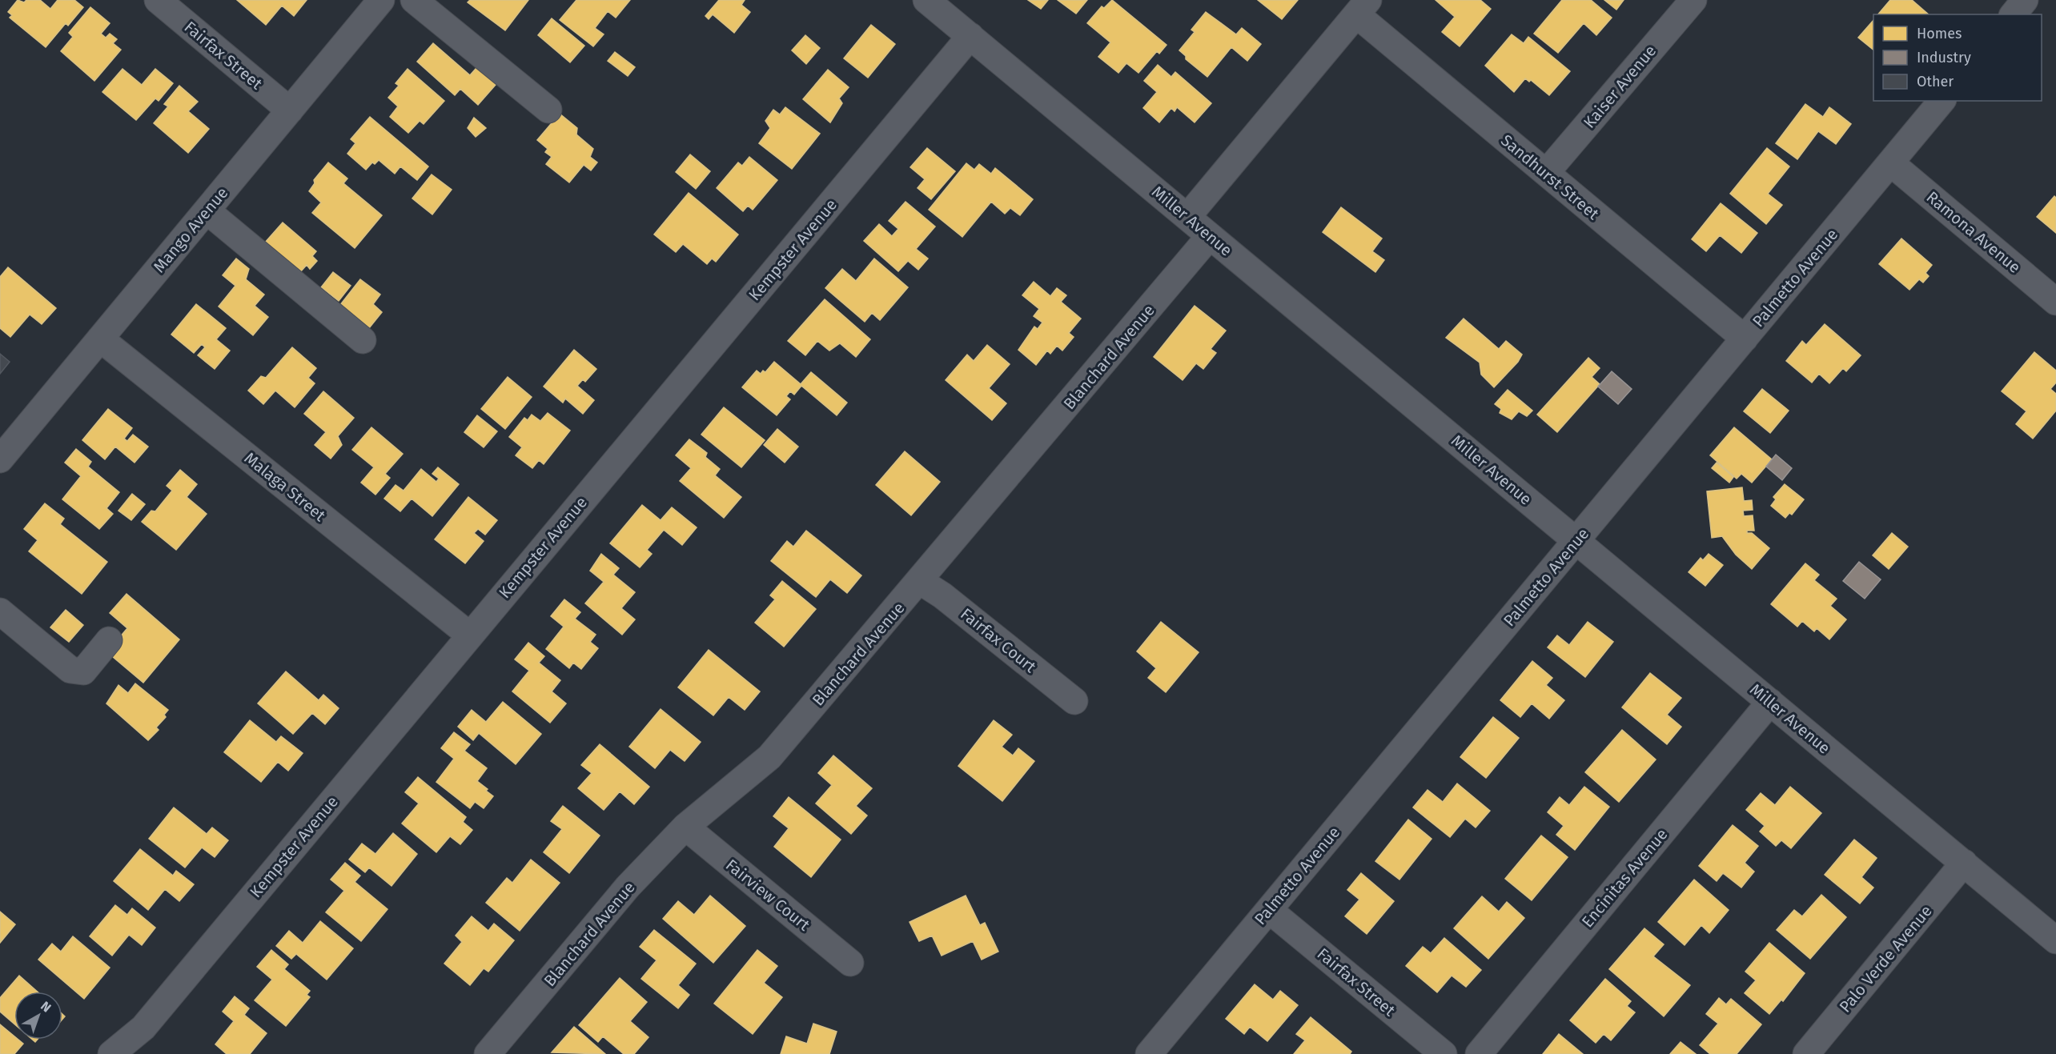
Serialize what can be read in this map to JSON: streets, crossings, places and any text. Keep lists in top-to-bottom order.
{
  "streets": {
    "street": [
      "Fairfax Street",
      "Kaiser Avenue",
      "Sandhurst Street",
      "Miller Avenue",
      "Mango Avenue",
      "Ramona Avenue",
      "Kempster Avenue",
      "Palmetto Avenue",
      "Blanchard Avenue",
      "Malaga Street",
      "Fairfax Court",
      "Encinitas Avenue",
      "Fairview Court",
      "Palo Verde Avenue"
    ]
  },
  "crossings": [
    ["Fairfax Street", "Mango Avenue"],
    ["Fairfax Street", "Palmetto Avenue"],
    ["Kaiser Avenue", "Sandhurst Street"],
    ["Sandhurst Street", "Palmetto Avenue"],
    ["Miller Avenue", "Kempster Avenue"],
    ["Miller Avenue", "Palmetto Avenue"],
    ["Miller Avenue", "Blanchard Avenue"],
    ["Miller Avenue", "Encinitas Avenue"],
    ["Miller Avenue", "Palo Verde Avenue"],
    ["Mango Avenue", "Malaga Street"],
    ["Ramona Avenue", "Palmetto Avenue"],
    ["Kempster Avenue", "Malaga Street"],
    ["Blanchard Avenue", "Fairfax Court"],
    ["Blanchard Avenue", "Fairview Court"]
  ],
  "legend": ["Homes", "Industry", "Other"],
  "north": "top right"
}
